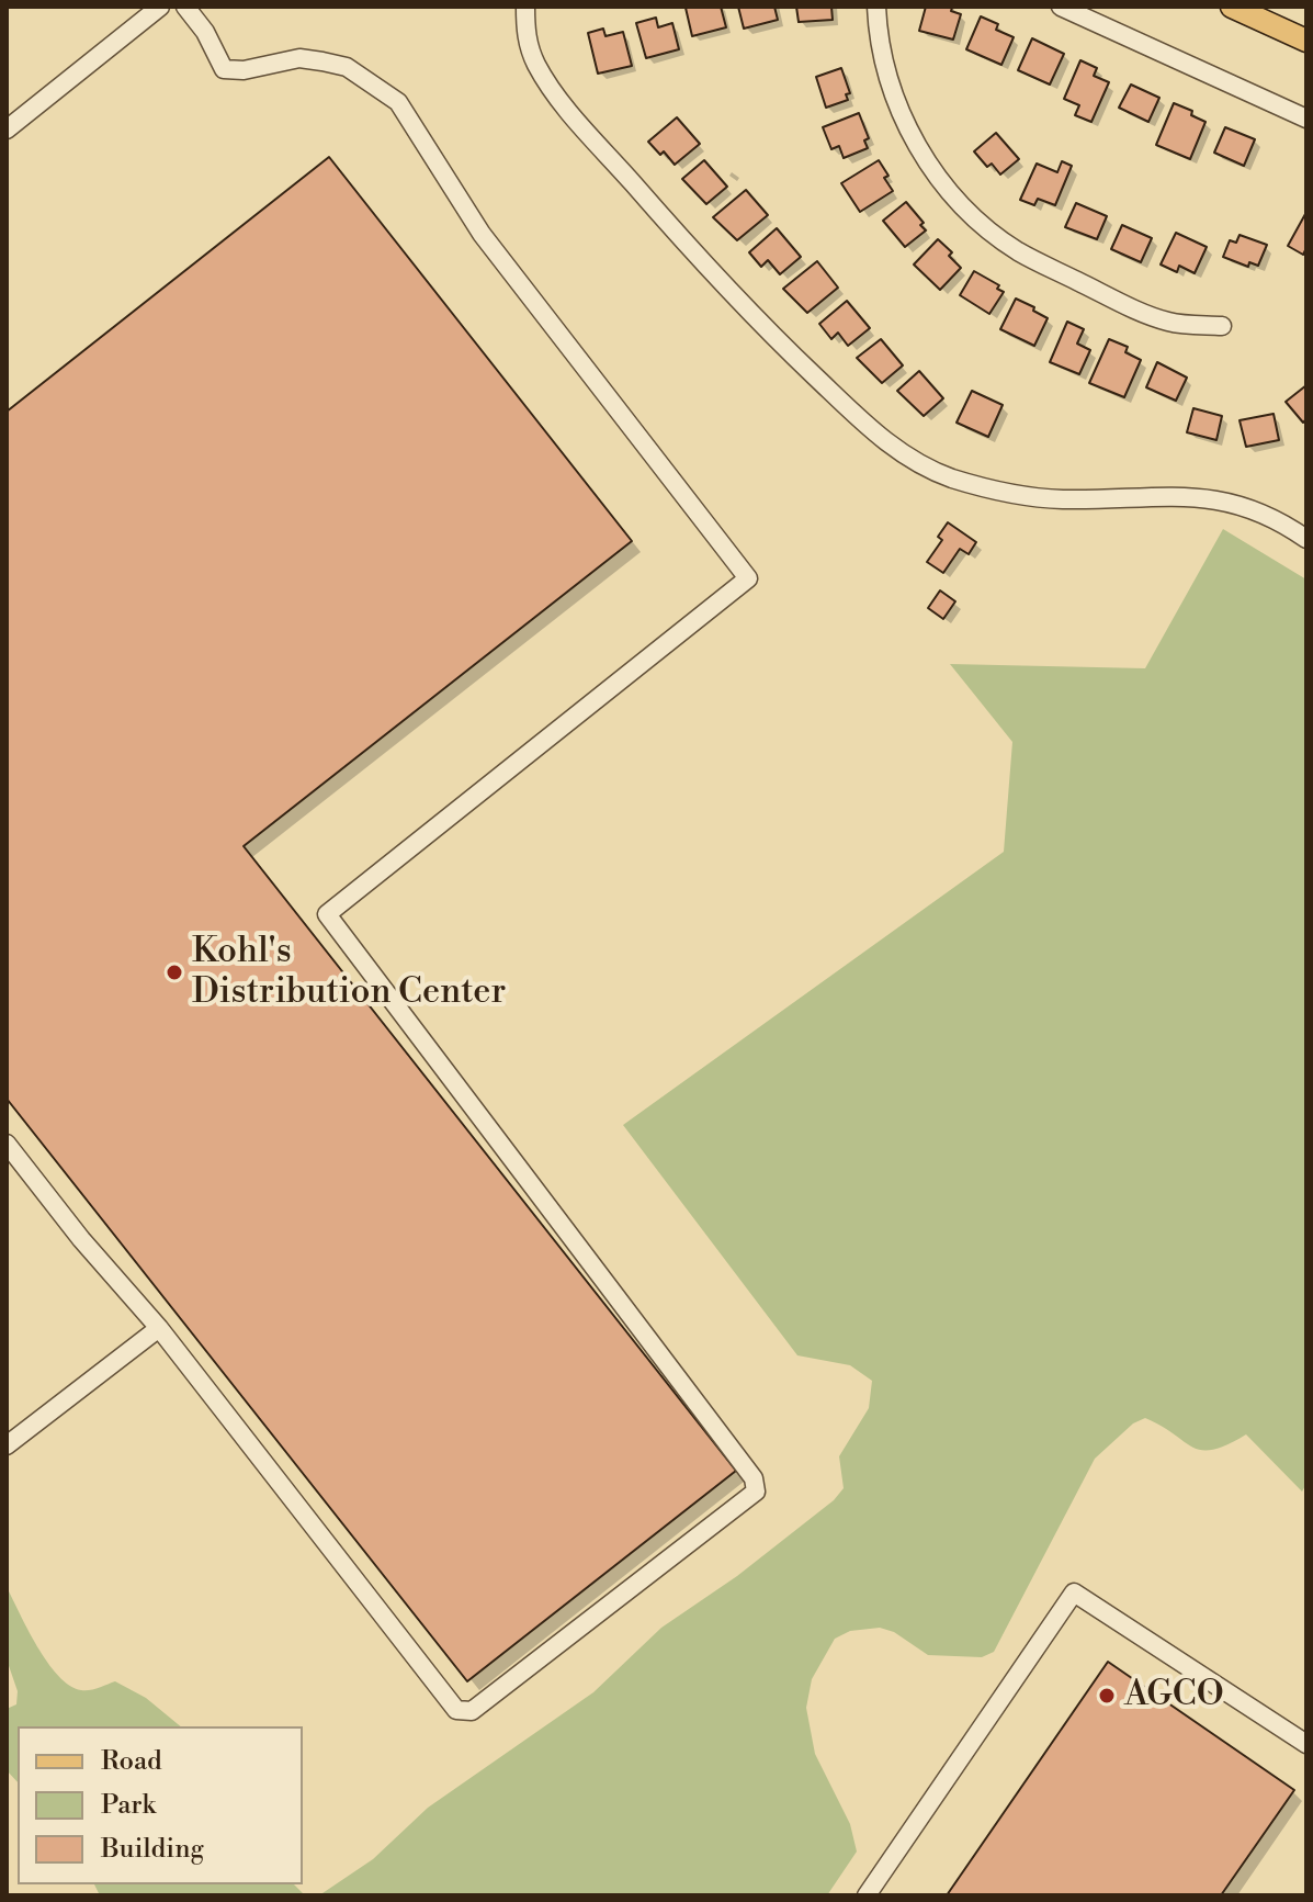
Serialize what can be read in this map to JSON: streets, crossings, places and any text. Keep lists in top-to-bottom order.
{
  "places": ["Kohl's Distribution Center", "AGCO"],
  "legend": ["Road", "Park", "Building"]
}
